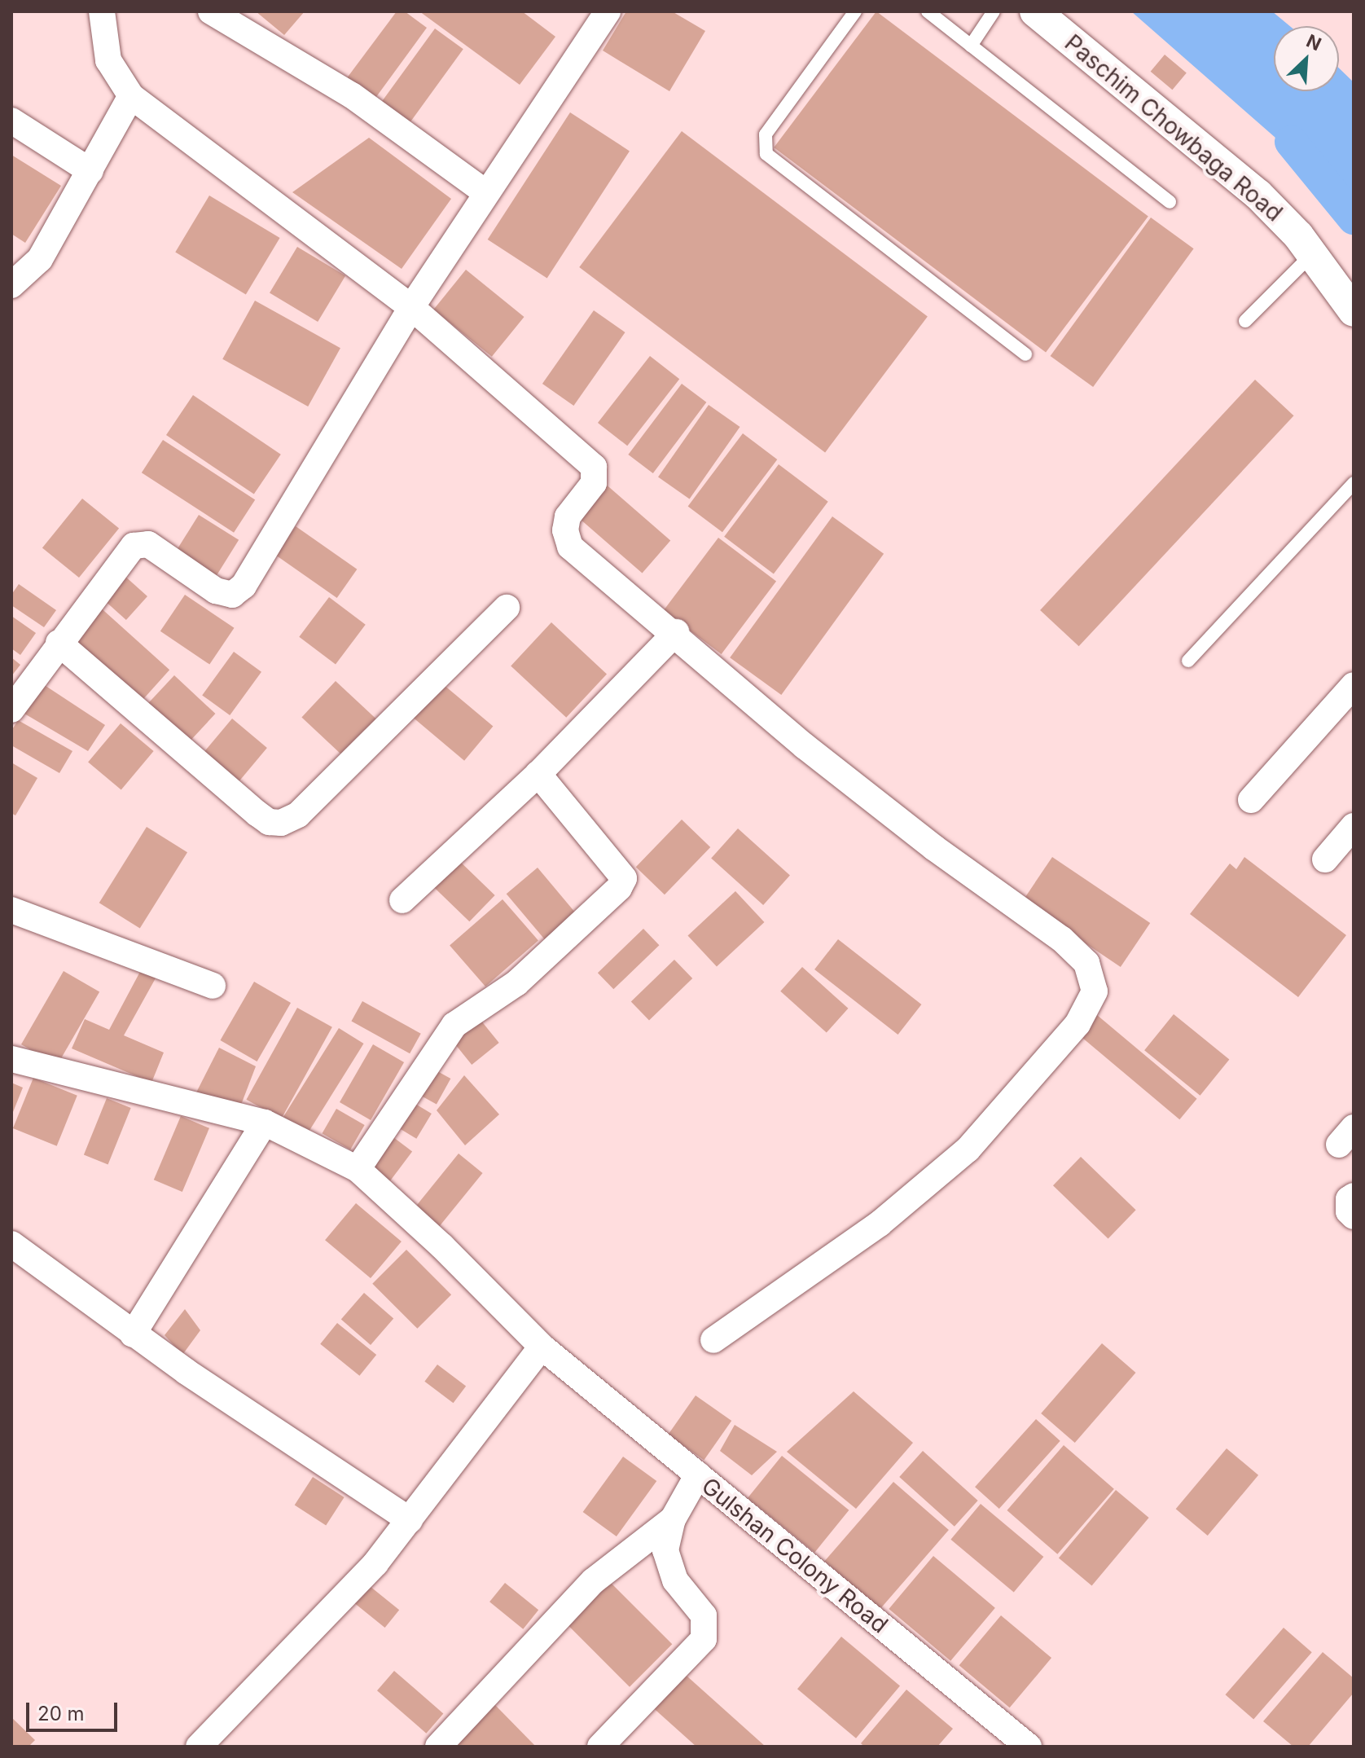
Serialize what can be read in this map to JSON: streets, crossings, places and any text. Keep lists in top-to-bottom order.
{
  "streets": {
    "street": ["Paschim Chowbaga Road", "Gulshan Colony Road"]
  },
  "scale_bar": "20 m",
  "north": "top right"
}
